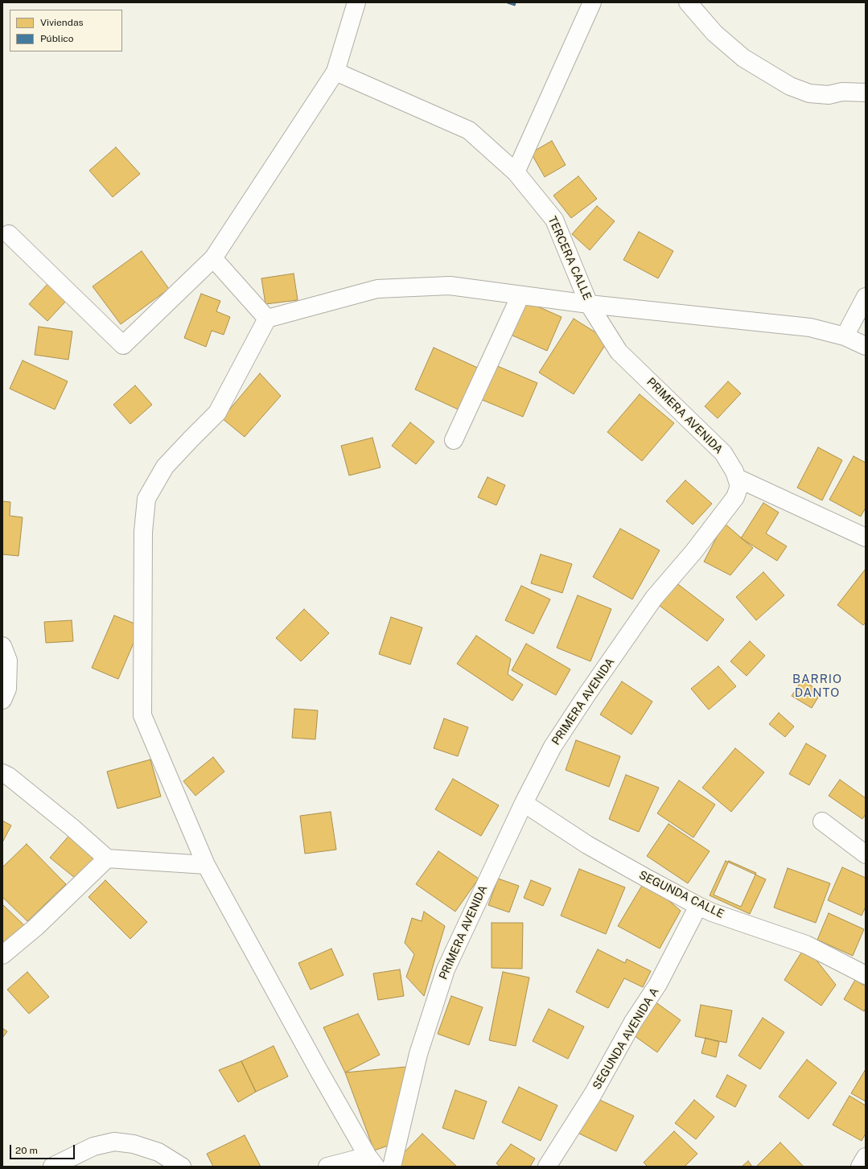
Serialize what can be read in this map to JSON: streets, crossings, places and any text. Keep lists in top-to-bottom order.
{
  "streets": {
    "street": [
      "TERCERA CALLE",
      "PRIMERA AVENIDA",
      "SEGUNDA CALLE",
      "SEGUNDA AVENIDA A"
    ]
  },
  "crossings": [
    ["TERCERA CALLE", "PRIMERA AVENIDA"],
    ["PRIMERA AVENIDA", "SEGUNDA CALLE"],
    ["SEGUNDA CALLE", "SEGUNDA AVENIDA A"]
  ],
  "districts": ["BARRIO DANTO"],
  "legend": ["Viviendas", "Público"],
  "scale_bar": "20 m"
}
